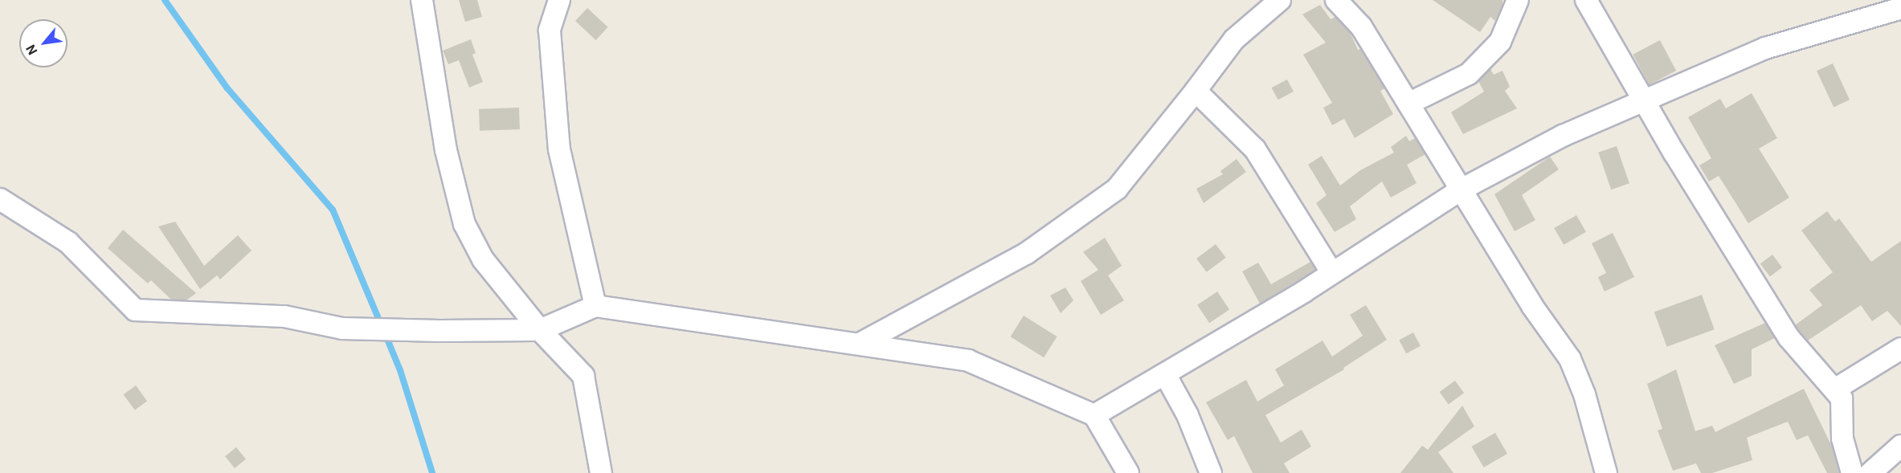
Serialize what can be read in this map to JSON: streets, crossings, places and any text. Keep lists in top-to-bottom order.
{
  "north": "bottom left"
}
